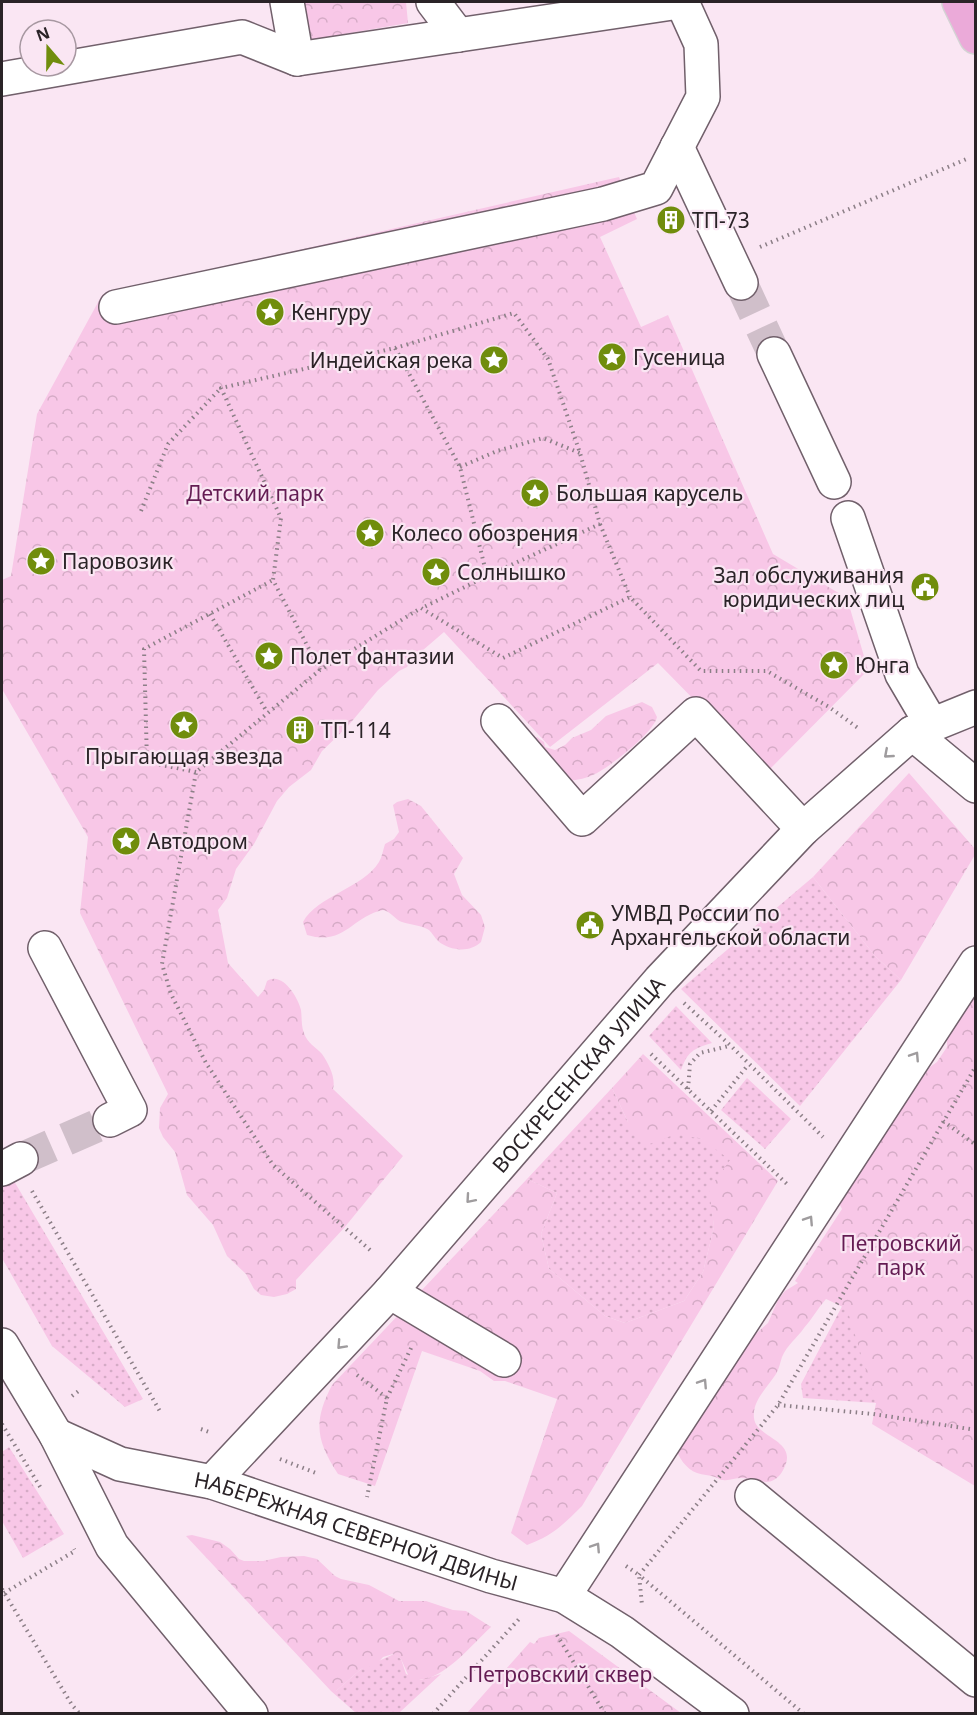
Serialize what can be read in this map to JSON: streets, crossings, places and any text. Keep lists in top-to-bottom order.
{
  "streets": {
    "street": ["ВОСКРЕСЕНСКАЯ УЛИЦА", "НАБЕРЕЖНАЯ СЕВЕРНОЙ ДВИНЫ"]
  },
  "crossings": [
    ["ВОСКРЕСЕНСКАЯ УЛИЦА", "НАБЕРЕЖНАЯ СЕВЕРНОЙ ДВИНЫ"]
  ],
  "parks": ["Детский парк", "Петровский парк", "Петровский сквер"],
  "places": {
    "building": ["ТП-73", "ТП-114"],
    "place": [
      "Кенгуру",
      "Гусеница",
      "Индейская река",
      "Большая карусель",
      "Колесо обозрения",
      "Паровозик",
      "Солнышко",
      "Полет фантазии",
      "Юнга",
      "Прыгающая звезда",
      "Автодром"
    ],
    "public building": ["Зал обслуживания юридических лиц", "УМВД России по Архангельской области"]
  },
  "north": "top"
}
